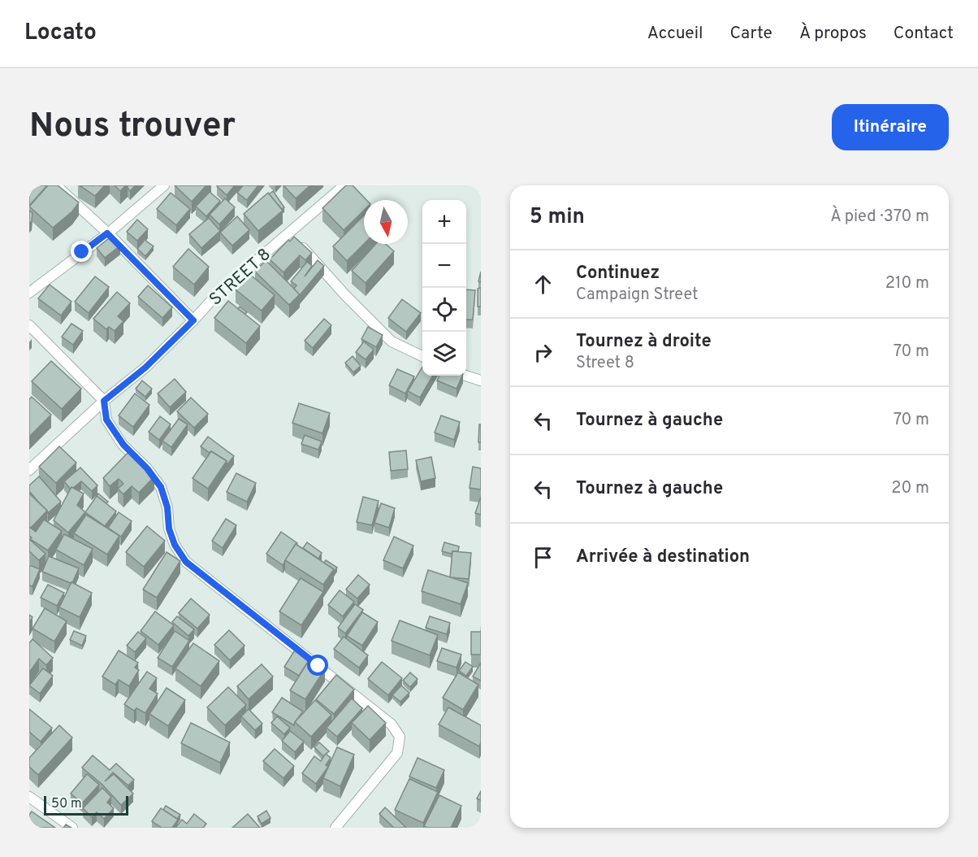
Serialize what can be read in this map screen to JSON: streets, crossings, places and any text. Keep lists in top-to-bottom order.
{
  "streets": {
    "street": ["STREET 8"]
  },
  "scale_bar": "50 m",
  "north": "bottom",
  "page": {
    "header": "Locato",
    "nav": [
      "Accueil",
      "Carte",
      "À propos",
      "Contact"
    ],
    "buttons": "Itinéraire",
    "title": "Nous trouver",
    "heading": ["5 min", "À pied · 370 m"],
    "map_buttons": ["+", "−"],
    "list": [
      ["Continuez", "Campaign Street", "210 m"],
      ["Tournez à droite", "Street 8", "70 m"],
      ["Tournez à gauche", "70 m"],
      ["Tournez à gauche", "20 m"],
      "Arrivée à destination"
    ],
    "scale": "50 m"
  }
}
